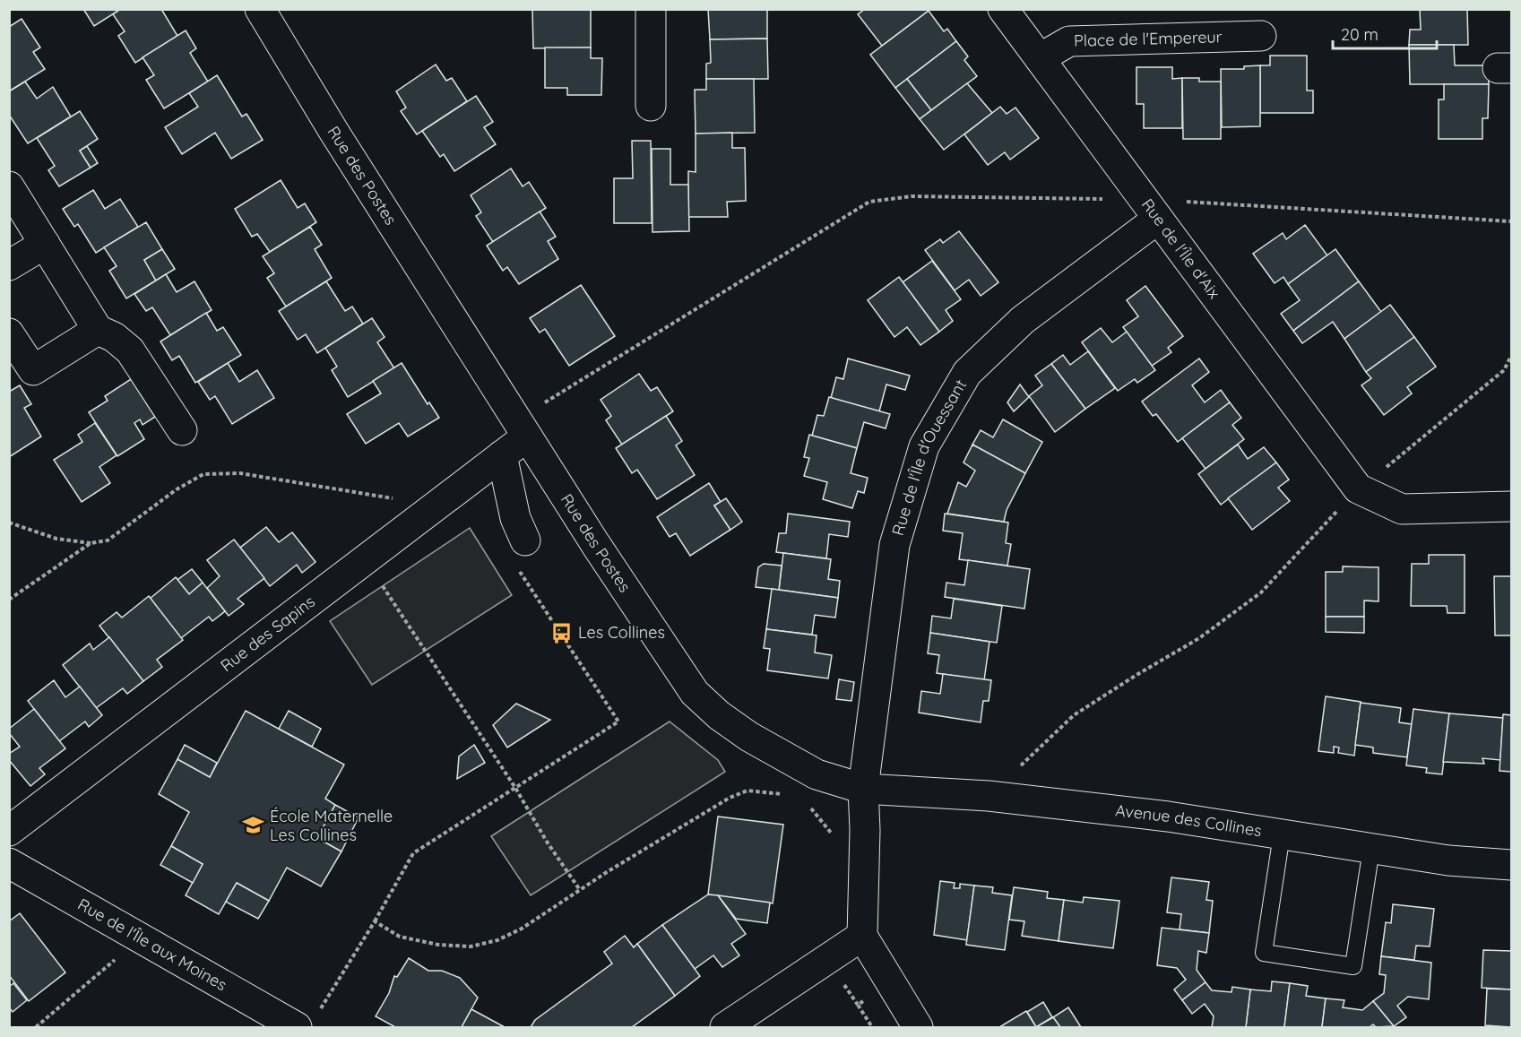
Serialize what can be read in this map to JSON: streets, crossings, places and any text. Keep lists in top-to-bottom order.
{
  "streets": {
    "street": [
      "Place de l'Empereur",
      "Rue des Postes",
      "Rue de l'Île d'Aix",
      "Rue de l'Île d'Ouessant",
      "Rue des Sapins",
      "Avenue des Collines",
      "Rue de l'Île aux Moines"
    ]
  },
  "crossings": [
    ["Place de l'Empereur", "Rue de l'Île d'Aix"],
    ["Rue des Postes", "Rue de l'Île d'Ouessant"],
    ["Rue des Postes", "Rue des Sapins"],
    ["Rue des Postes", "Avenue des Collines"],
    ["Rue de l'Île d'Aix", "Rue de l'Île d'Ouessant"],
    ["Rue de l'Île d'Ouessant", "Avenue des Collines"]
  ],
  "places": {
    "bus stop": ["Les Collines"],
    "school or university": ["École Maternelle Les Collines"]
  },
  "scale_bar": "20 m"
}
